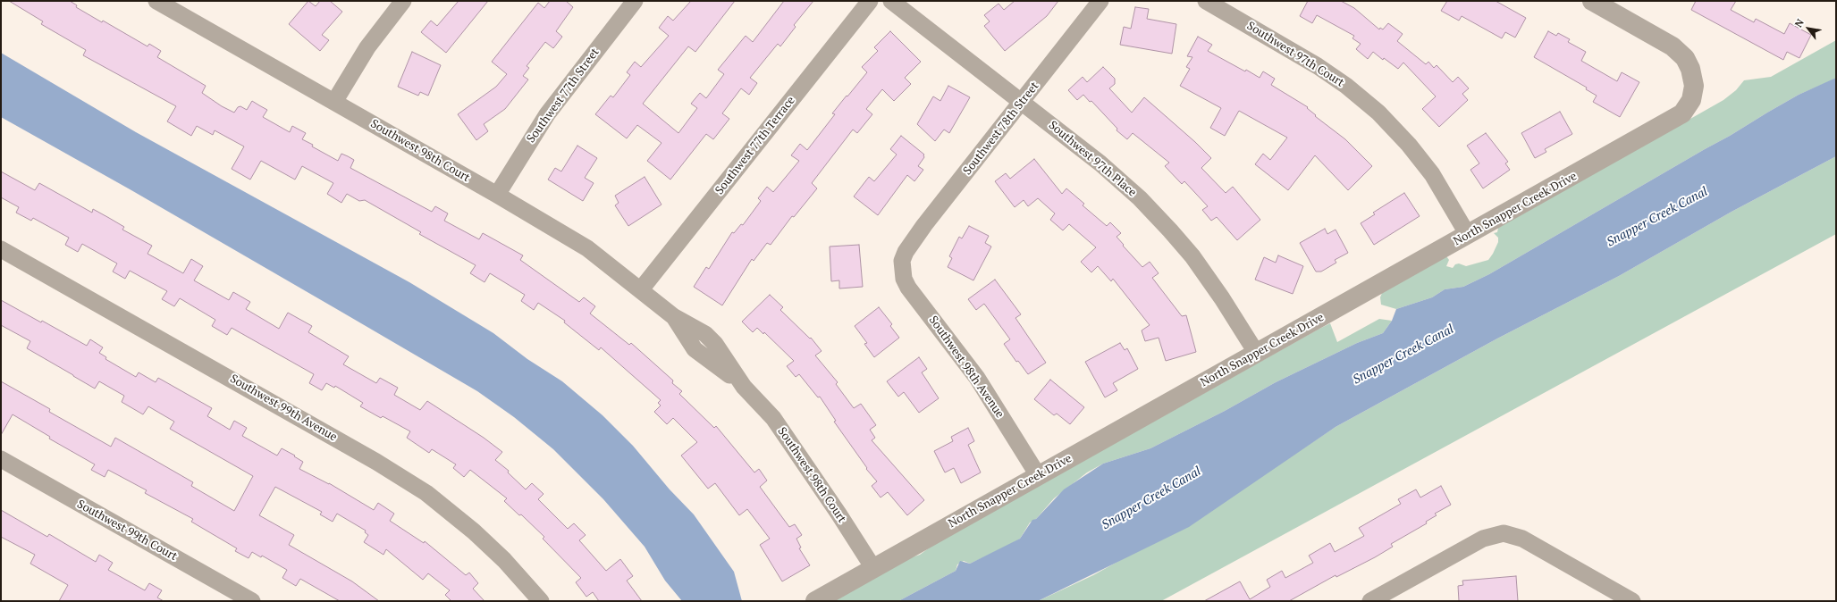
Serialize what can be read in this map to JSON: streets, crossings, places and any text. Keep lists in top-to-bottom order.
{
  "streets": {
    "street": [
      "Southwest 97th Court",
      "Southwest 77th Street",
      "Southwest 78th Street",
      "Southwest 77th Terrace",
      "Southwest 98th Court",
      "Southwest 97th Place",
      "North Snapper Creek Drive",
      "Southwest 98th Avenue",
      "Southwest 99th Avenue",
      "Southwest 99th Court"
    ]
  },
  "crossings": [
    ["Southwest 97th Court", "North Snapper Creek Drive"],
    ["Southwest 77th Street", "Southwest 98th Court"],
    ["Southwest 78th Street", "Southwest 97th Place"],
    ["Southwest 78th Street", "Southwest 98th Avenue"],
    ["Southwest 77th Terrace", "Southwest 98th Court"],
    ["Southwest 98th Court", "North Snapper Creek Drive"],
    ["Southwest 97th Place", "North Snapper Creek Drive"],
    ["North Snapper Creek Drive", "Southwest 98th Avenue"]
  ],
  "water": ["Snapper Creek Canal"],
  "north": "top left"
}
